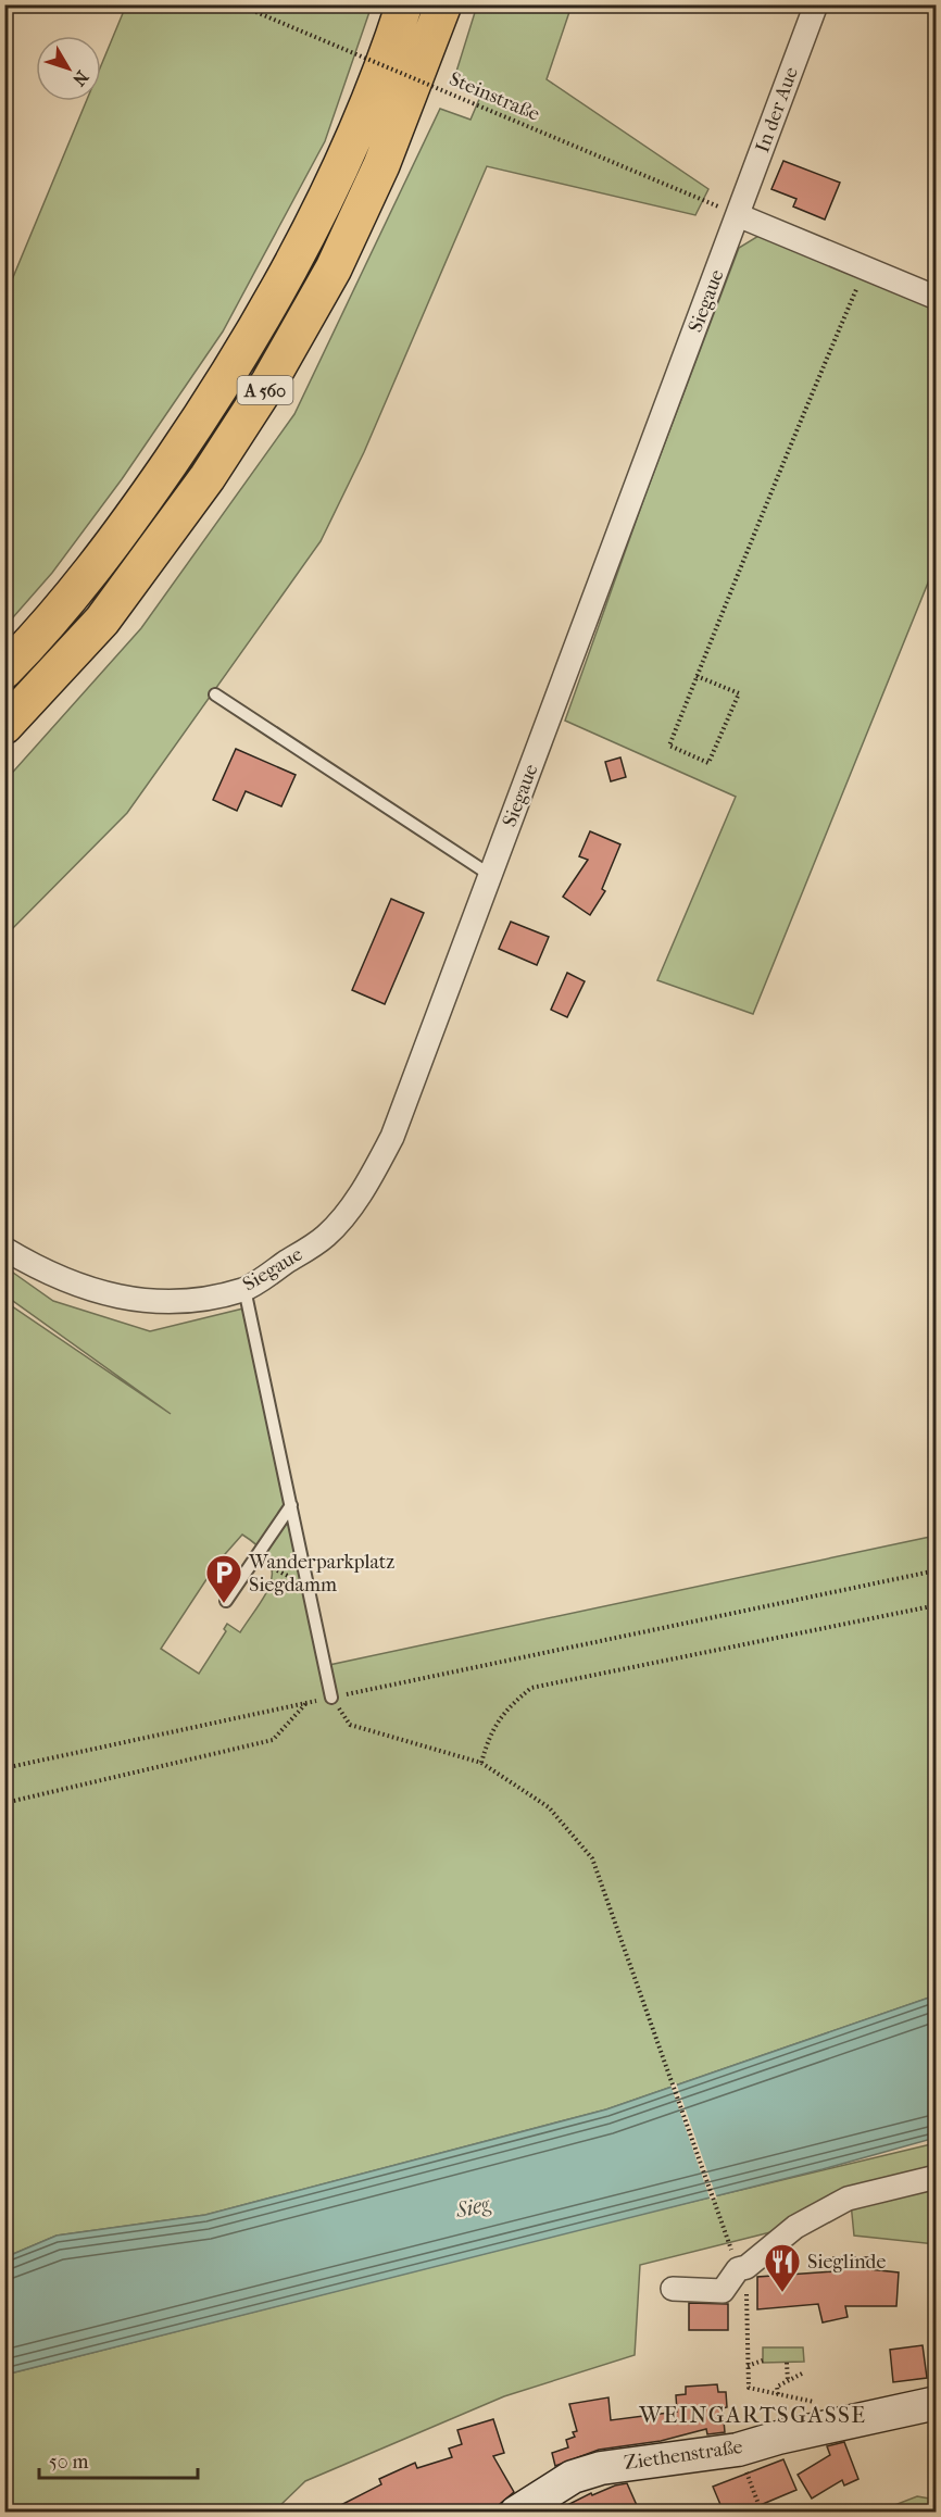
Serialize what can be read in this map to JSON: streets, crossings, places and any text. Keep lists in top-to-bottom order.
{
  "streets": {
    "highway": ["A 560"],
    "main road": ["Ziethenstraße"],
    "street": ["In der Aue", "Siegaue"],
    "path": ["Steinstraße"]
  },
  "crossings": [
    ["Steinstraße", "In der Aue"],
    ["Steinstraße", "Siegaue"],
    ["In der Aue", "Siegaue"]
  ],
  "districts": ["WEINGARTSGASSE"],
  "water": ["Sieg"],
  "places": {
    "parking": ["Wanderparkplatz Siegdamm"],
    "restaurant": ["Sieglinde"]
  },
  "scale_bar": "50 m",
  "north": "bottom right"
}
